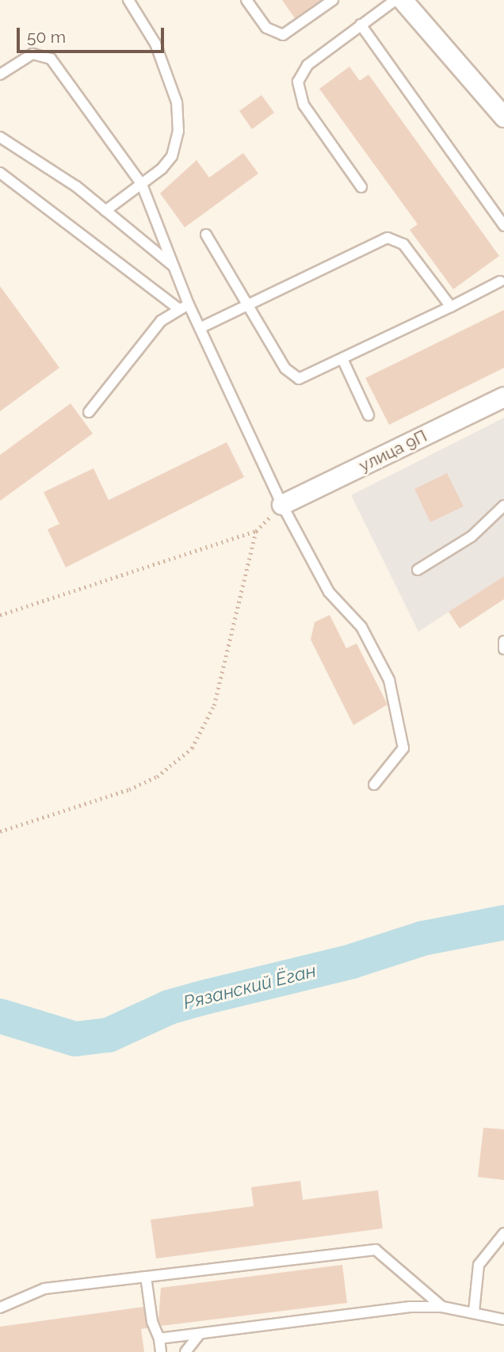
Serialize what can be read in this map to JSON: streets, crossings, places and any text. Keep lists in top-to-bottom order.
{
  "streets": {
    "street": ["улица 9П"]
  },
  "water": ["Рязанский Ёган"],
  "scale_bar": "50 m"
}
